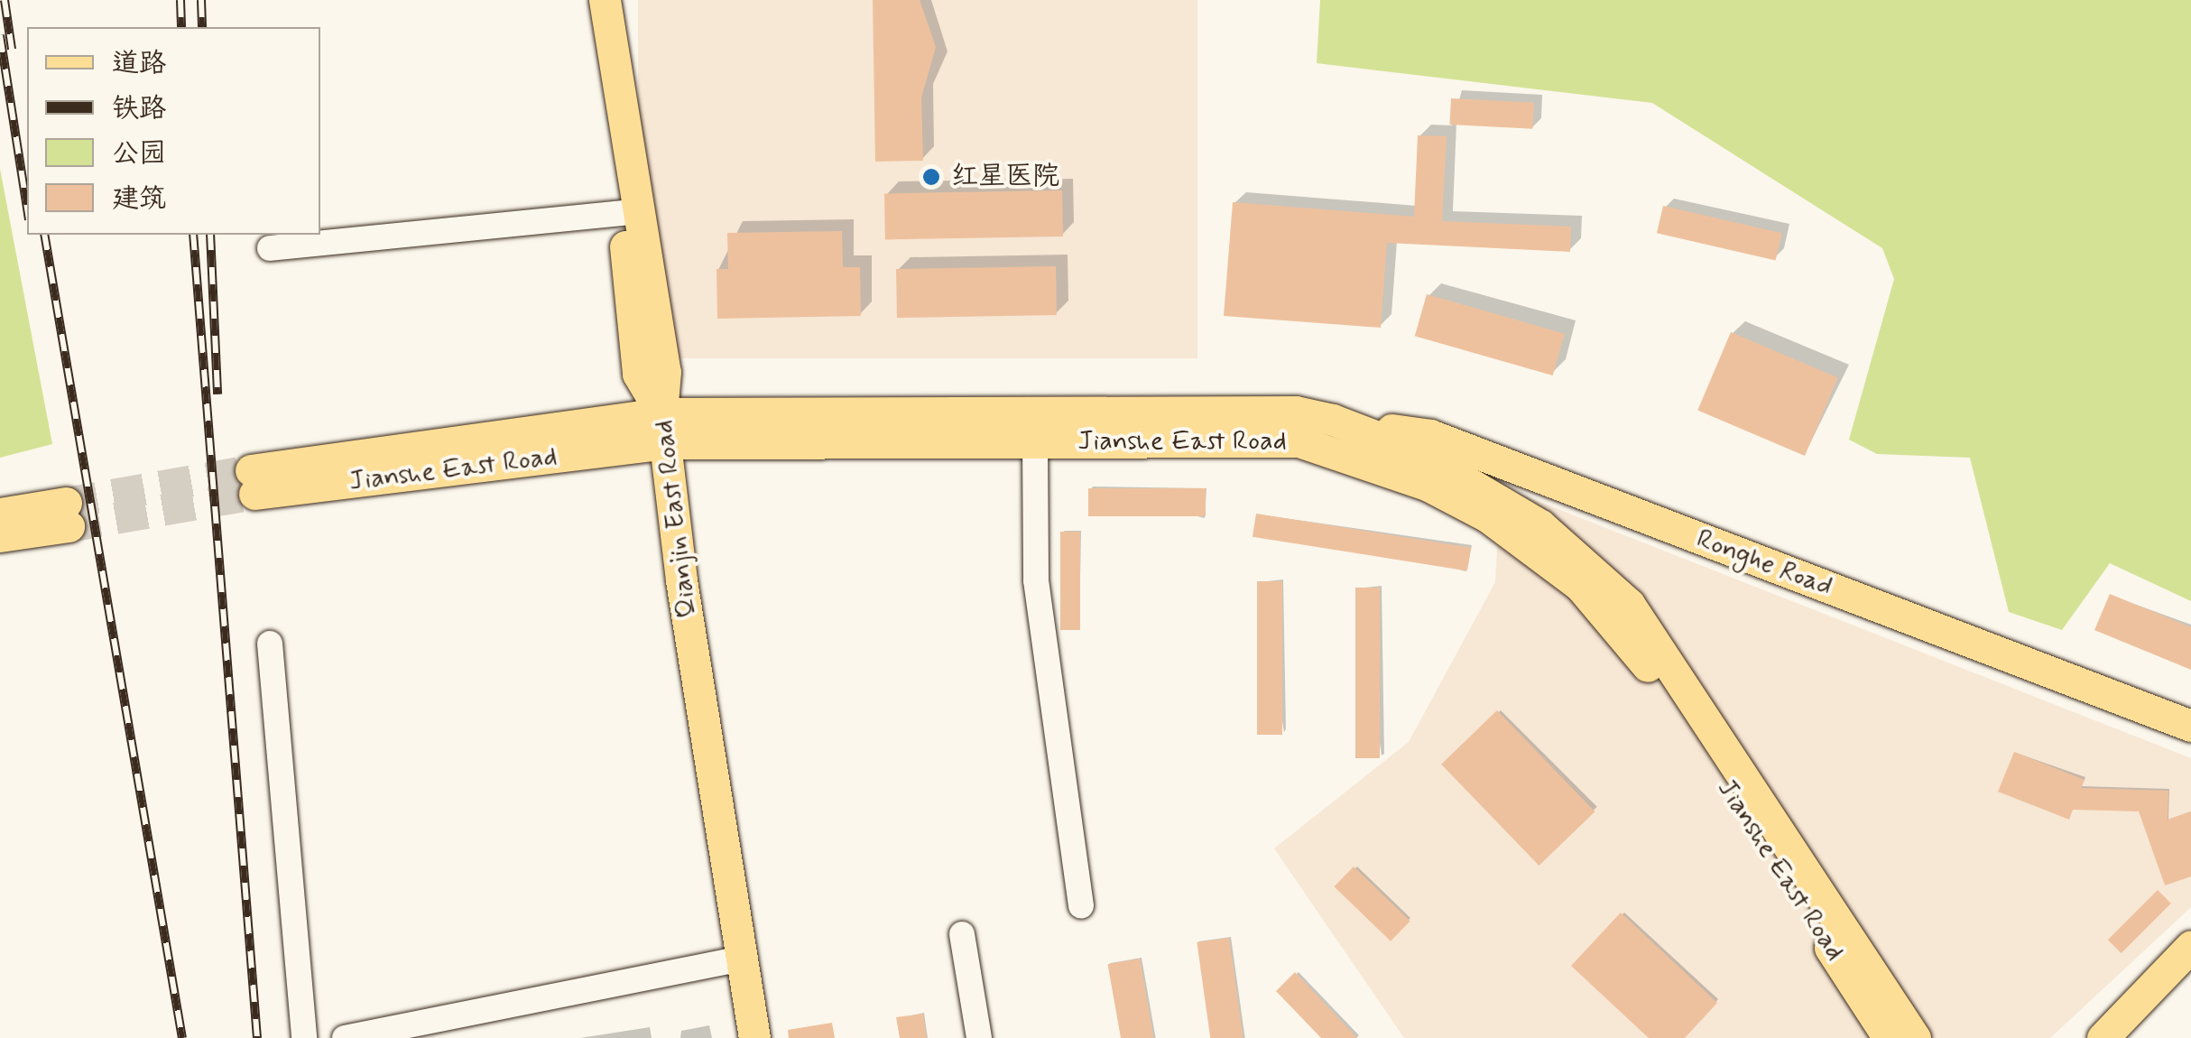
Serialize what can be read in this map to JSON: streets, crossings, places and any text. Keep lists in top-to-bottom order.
{
  "streets": {
    "main road": ["Jianshe East Road", "Qianjin East Road", "Ronghe Road"]
  },
  "crossings": [
    ["Jianshe East Road", "Qianjin East Road"],
    ["Jianshe East Road", "Ronghe Road"]
  ],
  "places": ["红星医院"],
  "legend": [
    "道路",
    "铁路",
    "公园",
    "建筑"
  ]
}
